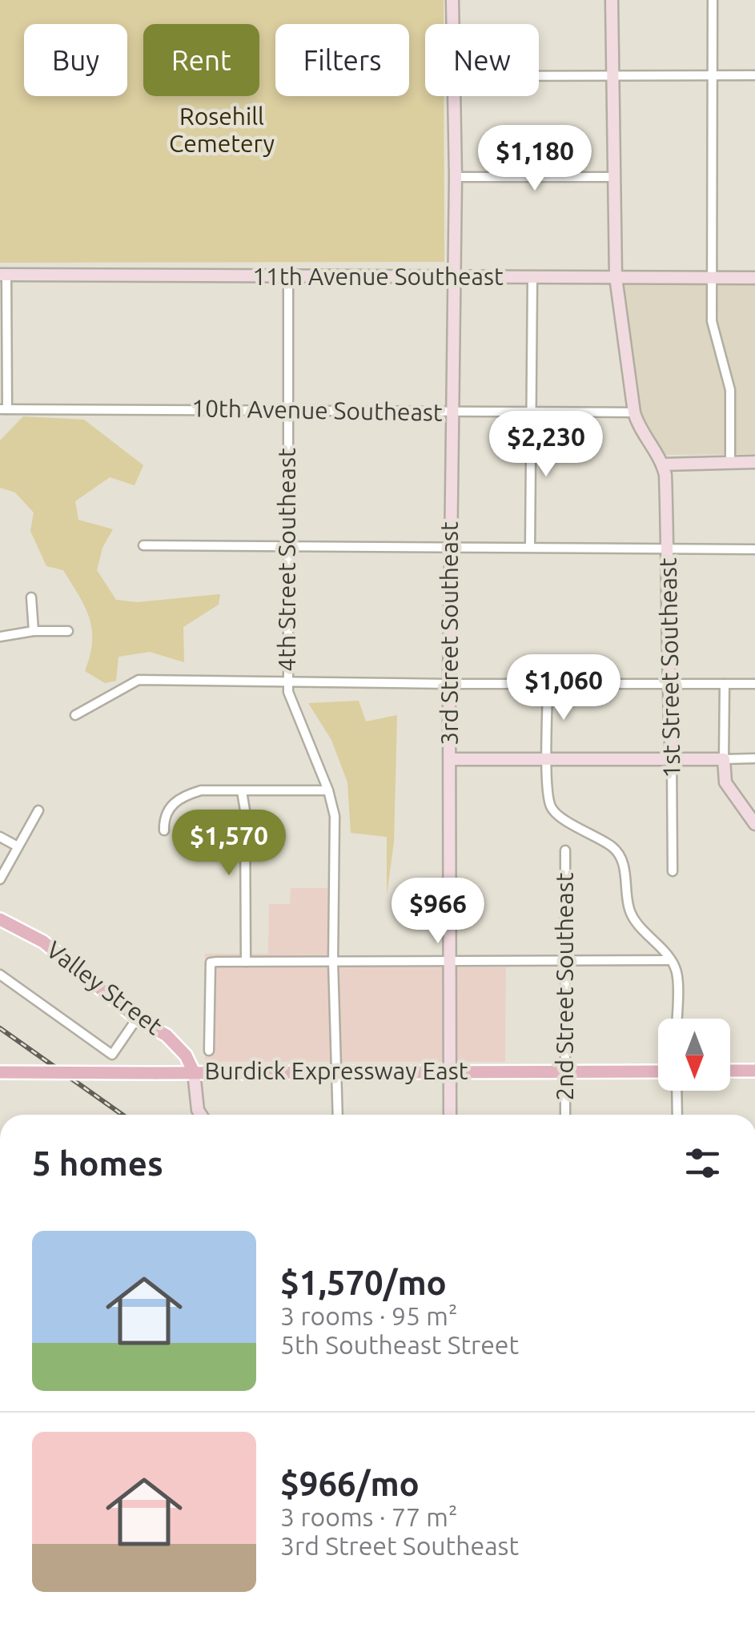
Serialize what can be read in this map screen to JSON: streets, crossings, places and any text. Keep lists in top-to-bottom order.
{
  "streets": {
    "main road": ["Valley Street", "Burdick Expressway East"],
    "street": [
      "11th Avenue Southeast",
      "10th Avenue Southeast",
      "4th Street Southeast",
      "3rd Street Southeast",
      "1st Street Southeast",
      "2nd Street Southeast"
    ]
  },
  "crossings": [
    ["11th Avenue Southeast", "4th Street Southeast"],
    ["11th Avenue Southeast", "3rd Street Southeast"],
    ["10th Avenue Southeast", "4th Street Southeast"],
    ["10th Avenue Southeast", "3rd Street Southeast"],
    ["4th Street Southeast", "Burdick Expressway East"],
    ["3rd Street Southeast", "Burdick Expressway East"],
    ["2nd Street Southeast", "Burdick Expressway East"],
    ["Valley Street", "Burdick Expressway East"]
  ],
  "parks": ["Rosehill Cemetery"],
  "north": "bottom",
  "page": {
    "chip": [
      "Buy",
      "Rent",
      "Filters",
      "New"
    ],
    "price": [
      "$1,180",
      "$2,230",
      "$1,060",
      "$1,570",
      "$966"
    ],
    "heading": "5 homes",
    "list": [
      {
        "name": "$1,570/mo",
        "note": "3 rooms · 95 m² · 5th Southeast Street"
      },
      {
        "name": "$966/mo",
        "note": "3 rooms · 77 m² · 3rd Street Southeast"
      }
    ]
  }
}
